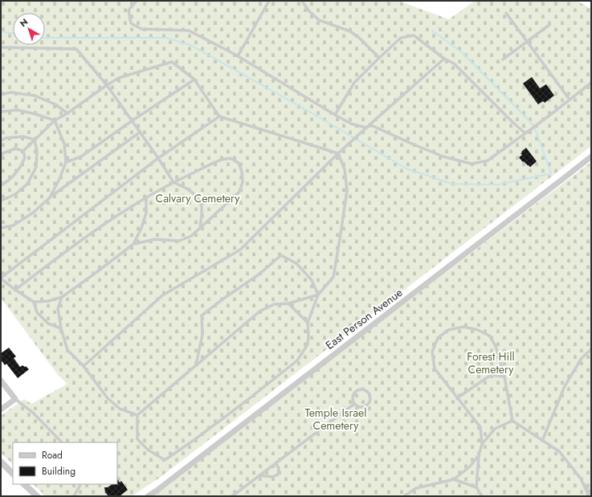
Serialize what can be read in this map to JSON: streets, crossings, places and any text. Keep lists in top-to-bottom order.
{
  "streets": {
    "street": ["East Person Avenue"]
  },
  "parks": ["Calvary Cemetery", "Forest Hill Cemetery", "Temple Israel Cemetery"],
  "legend": ["Road", "Building"],
  "north": "top left"
}
